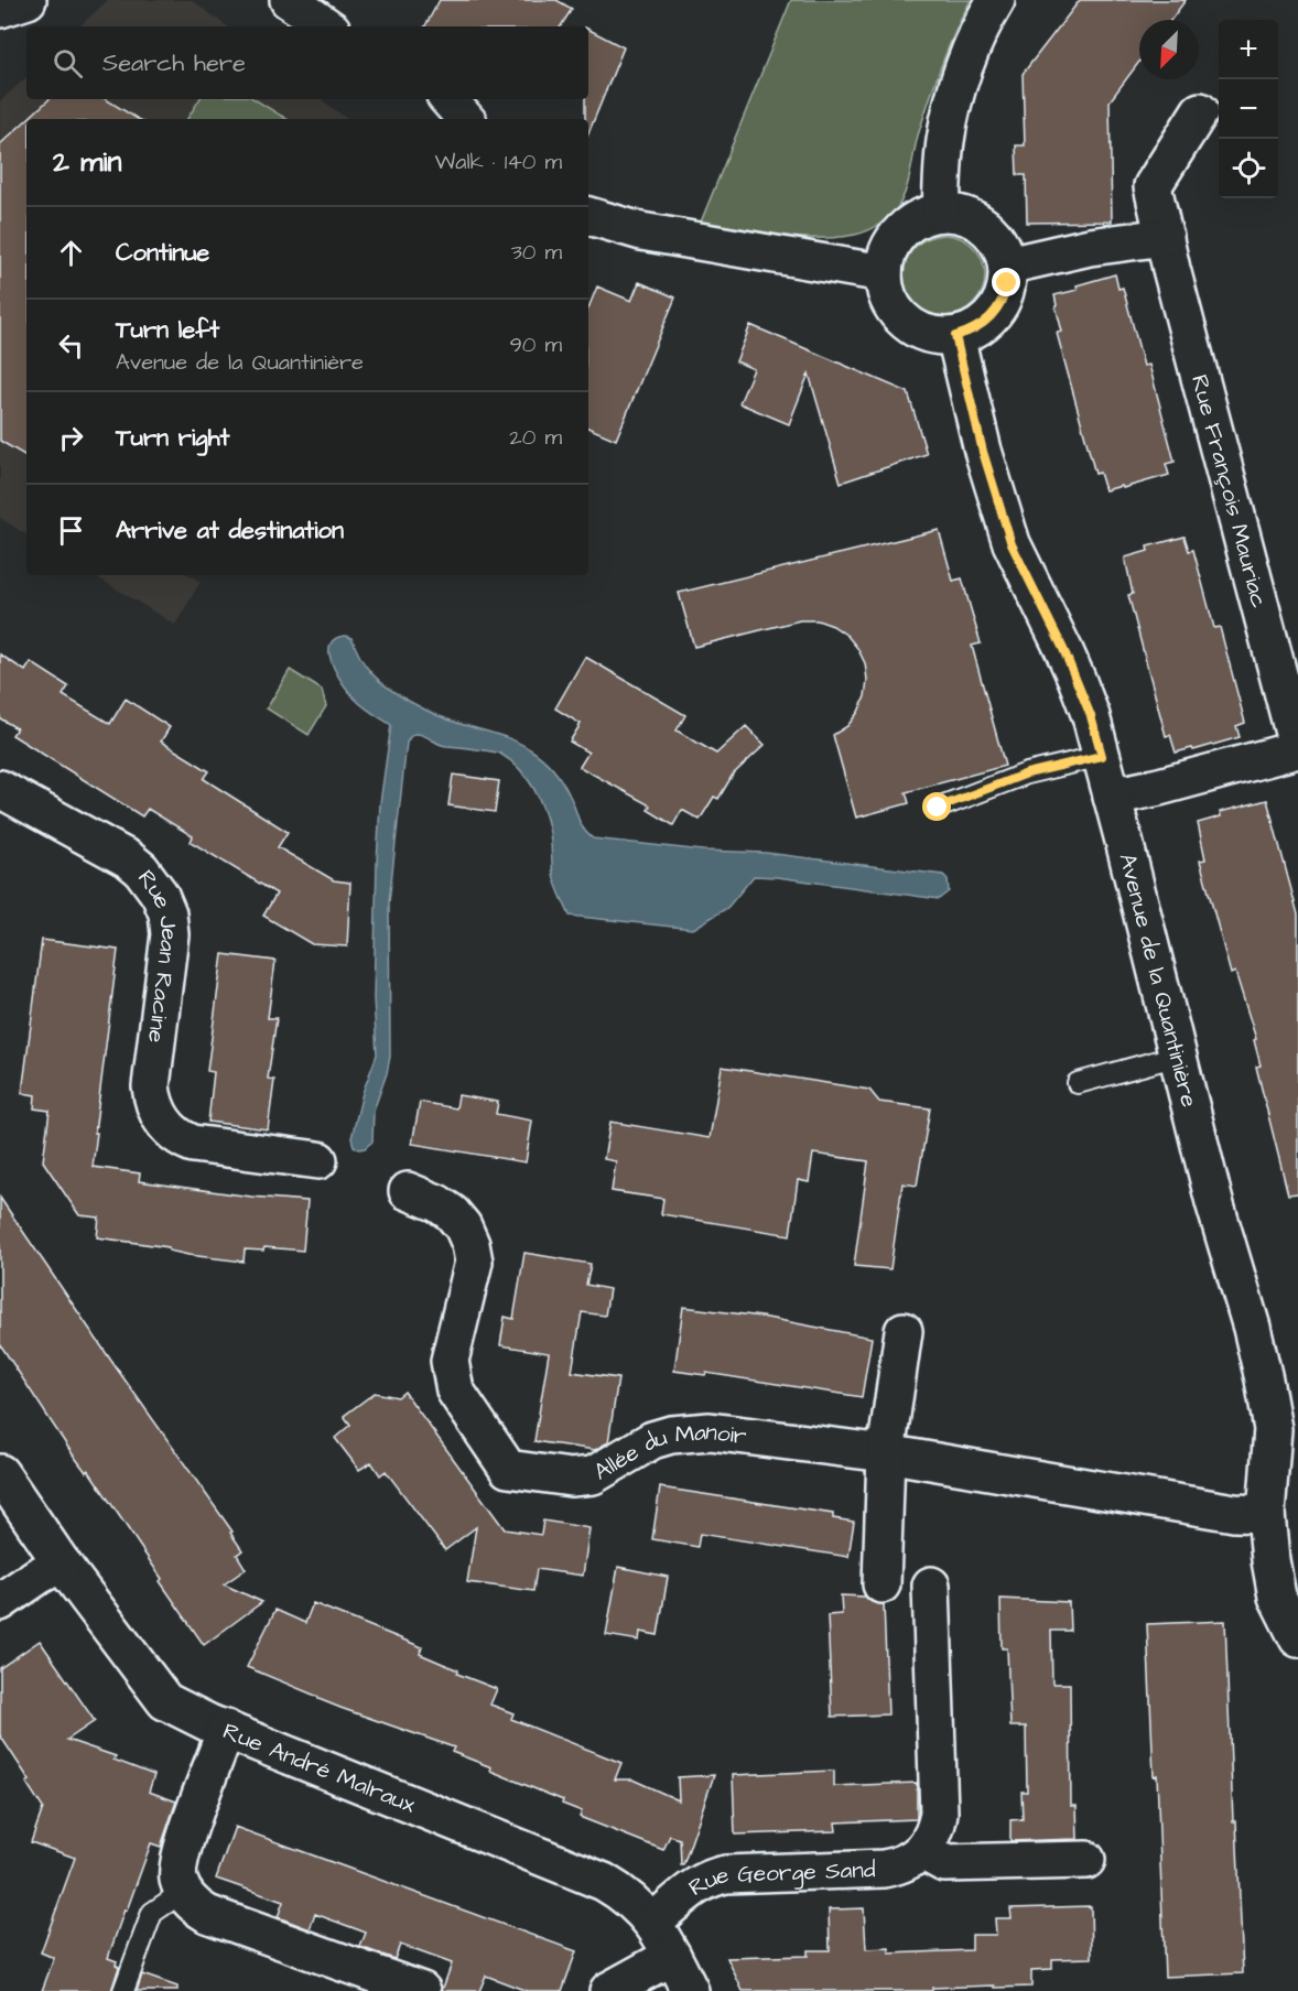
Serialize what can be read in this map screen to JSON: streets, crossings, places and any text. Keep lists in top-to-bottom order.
{
  "streets": {
    "street": [
      "Rue François Mauriac",
      "Rue Jean Racine",
      "Avenue de la Quantinière",
      "Allée du Manoir",
      "Rue André Malraux",
      "Rue George Sand"
    ]
  },
  "crossings": [
    ["Rue André Malraux", "Rue George Sand"]
  ],
  "north": "bottom left",
  "page": {
    "map_buttons": ["+", "−"],
    "search": "Search here",
    "heading": ["2 min", "Walk · 140 m"],
    "list": [
      ["Continue", "30 m"],
      ["Turn left", "Avenue de la Quantinière", "90 m"],
      ["Turn right", "20 m"],
      "Arrive at destination"
    ]
  }
}
